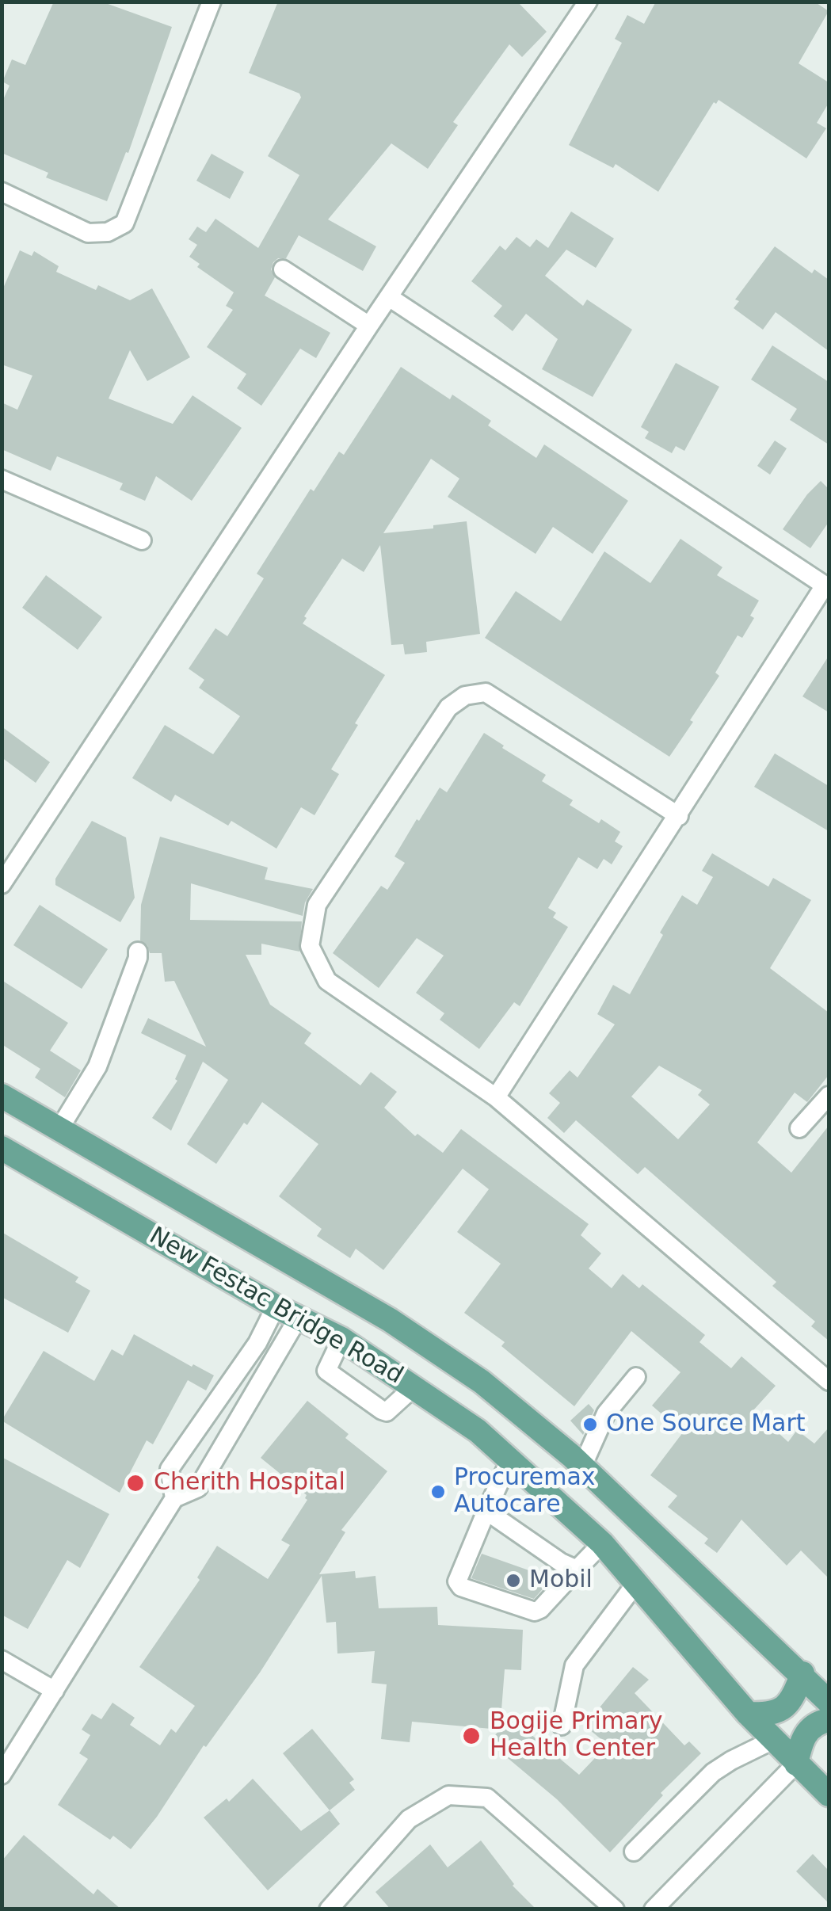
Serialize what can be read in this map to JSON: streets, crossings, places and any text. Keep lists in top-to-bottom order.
{
  "streets": {
    "main road": ["New Festac Bridge Road"]
  },
  "places": [
    "One Source Mart",
    "Cherith Hospital",
    "Procuremax Autocare",
    "Mobil",
    "Bogije Primary Health Center"
  ]
}
